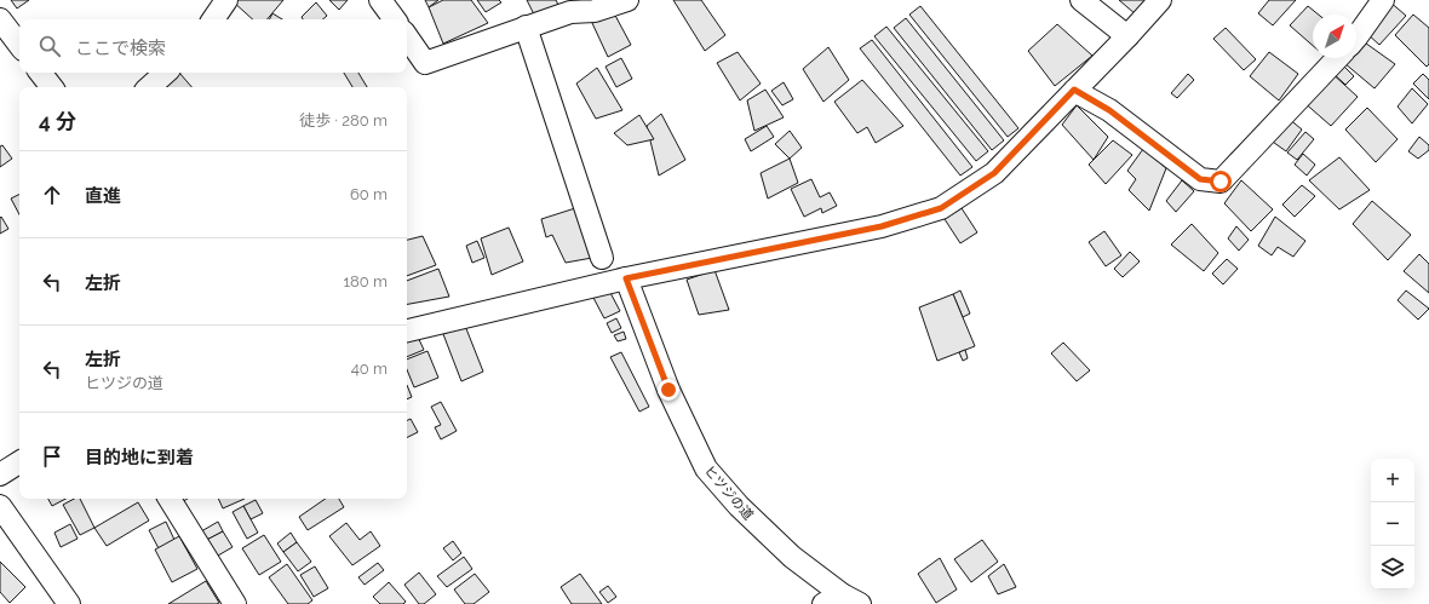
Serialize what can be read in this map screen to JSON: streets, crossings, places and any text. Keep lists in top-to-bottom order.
{
  "streets": {
    "street": ["ヒツジの道"]
  },
  "north": "top right",
  "page": {
    "search": "ここで検索",
    "heading": ["4 分", "徒歩 · 280 m"],
    "list": [
      ["直進", "60 m"],
      ["左折", "180 m"],
      ["左折", "ヒツジの道", "40 m"],
      "目的地に到着"
    ],
    "map_buttons": ["+", "−"]
  }
}
